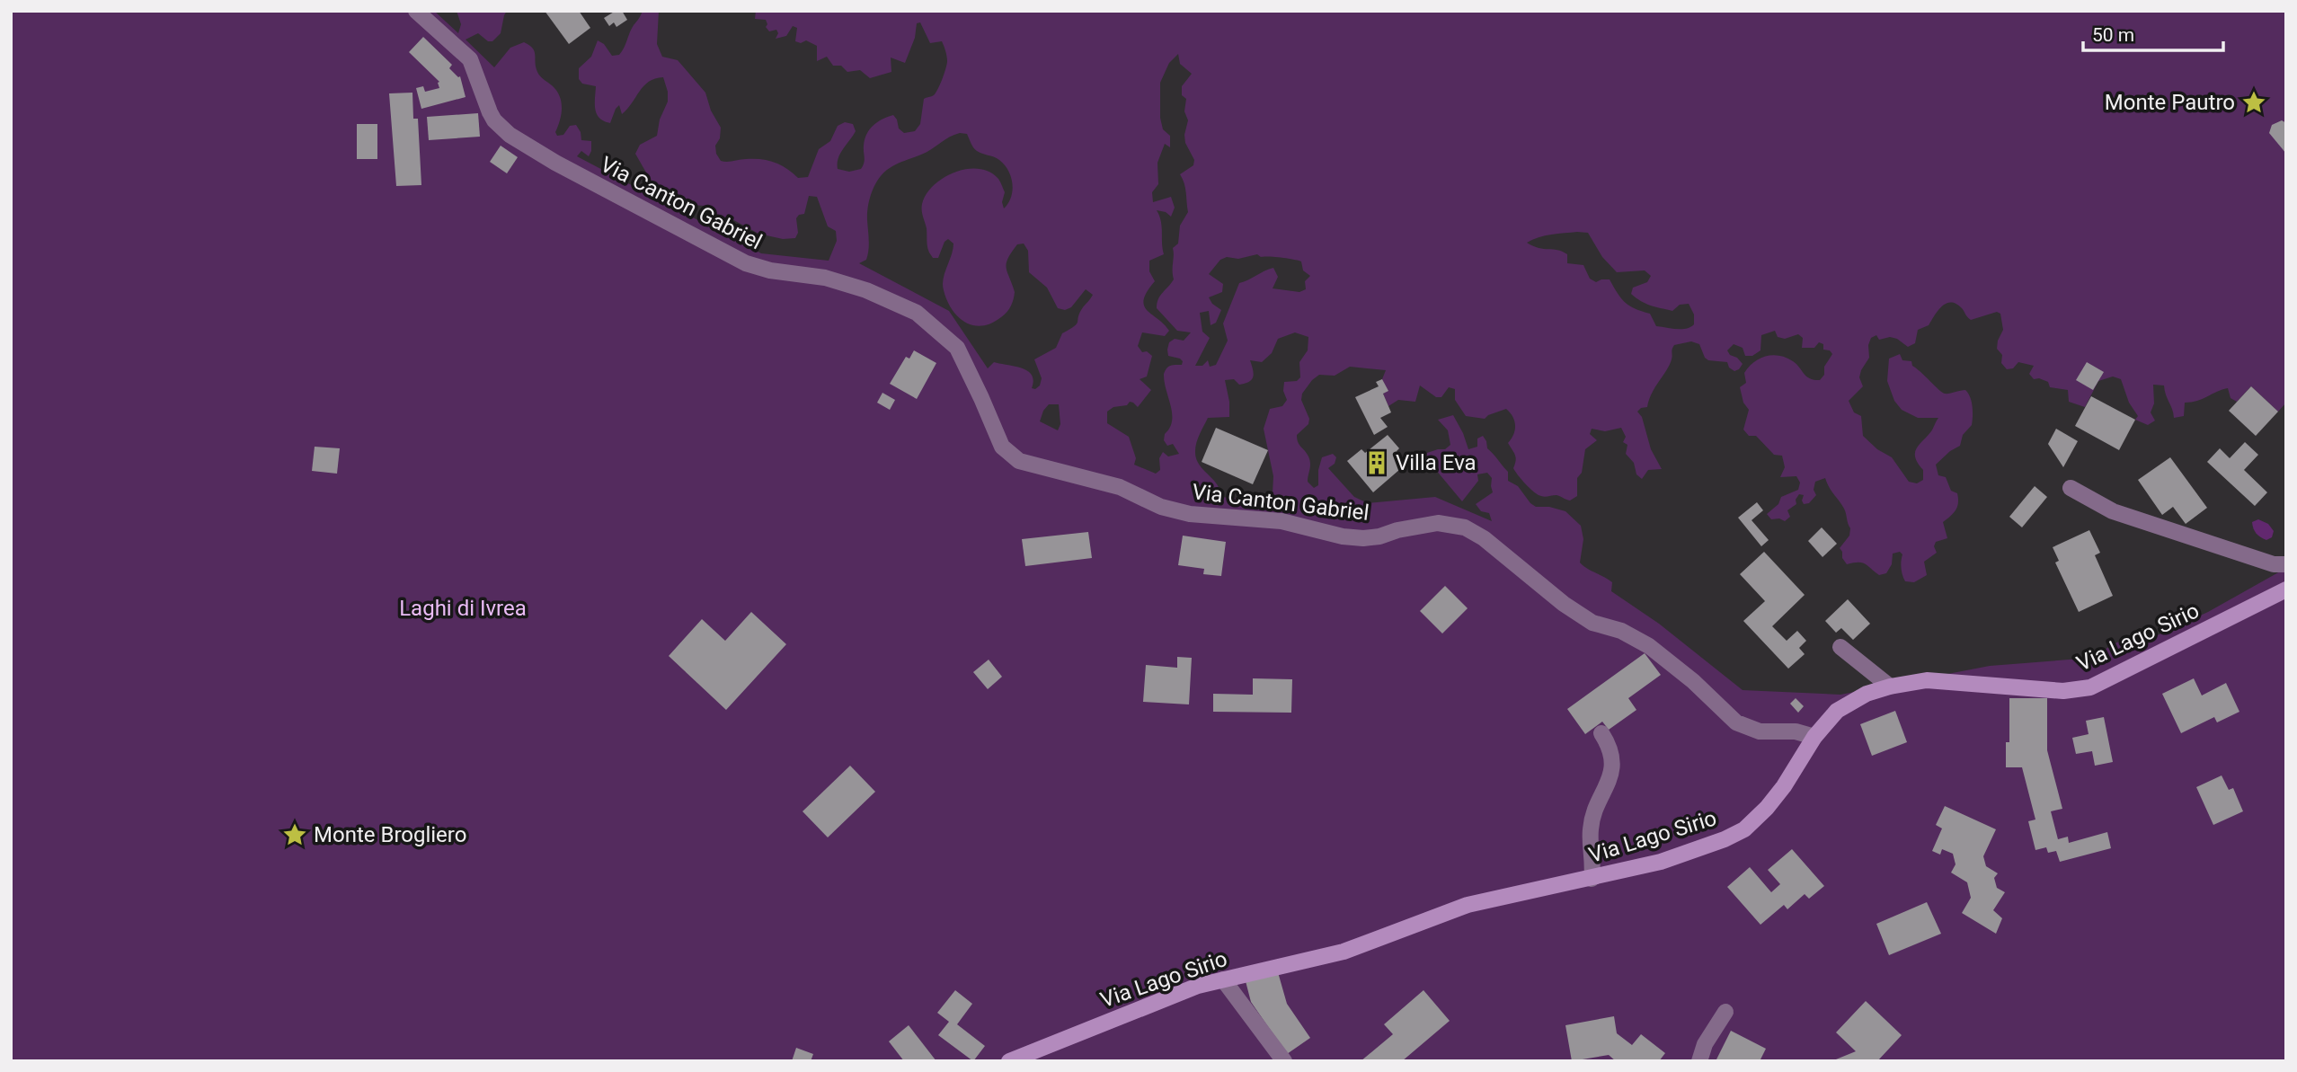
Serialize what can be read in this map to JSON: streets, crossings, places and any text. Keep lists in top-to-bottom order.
{
  "streets": {
    "main road": ["Via Lago Sirio"],
    "street": ["Via Canton Gabriel"]
  },
  "crossings": [
    ["Via Canton Gabriel", "Via Lago Sirio"]
  ],
  "parks": ["Laghi di Ivrea"],
  "places": {
    "place": ["Monte Pautro", "Monte Brogliero"],
    "building": ["Villa Eva"]
  },
  "scale_bar": "50 m"
}
